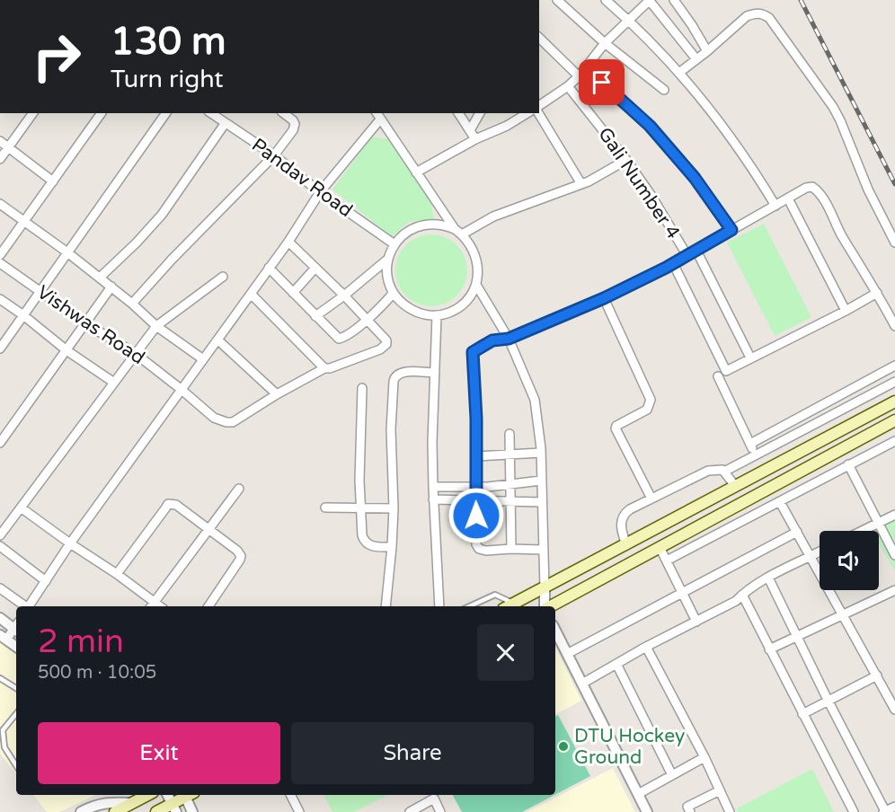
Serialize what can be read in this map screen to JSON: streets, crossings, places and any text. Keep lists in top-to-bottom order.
{
  "streets": {
    "street": ["Pandav Road", "Gali Number 4", "Vishwas Road"]
  },
  "places": ["DTU Hockey Ground"],
  "page": {
    "turn": ["130 m", "Turn right"],
    "heading": ["2 min", "500 m · 10:05"],
    "buttons": ["Exit", "Share"]
  }
}
